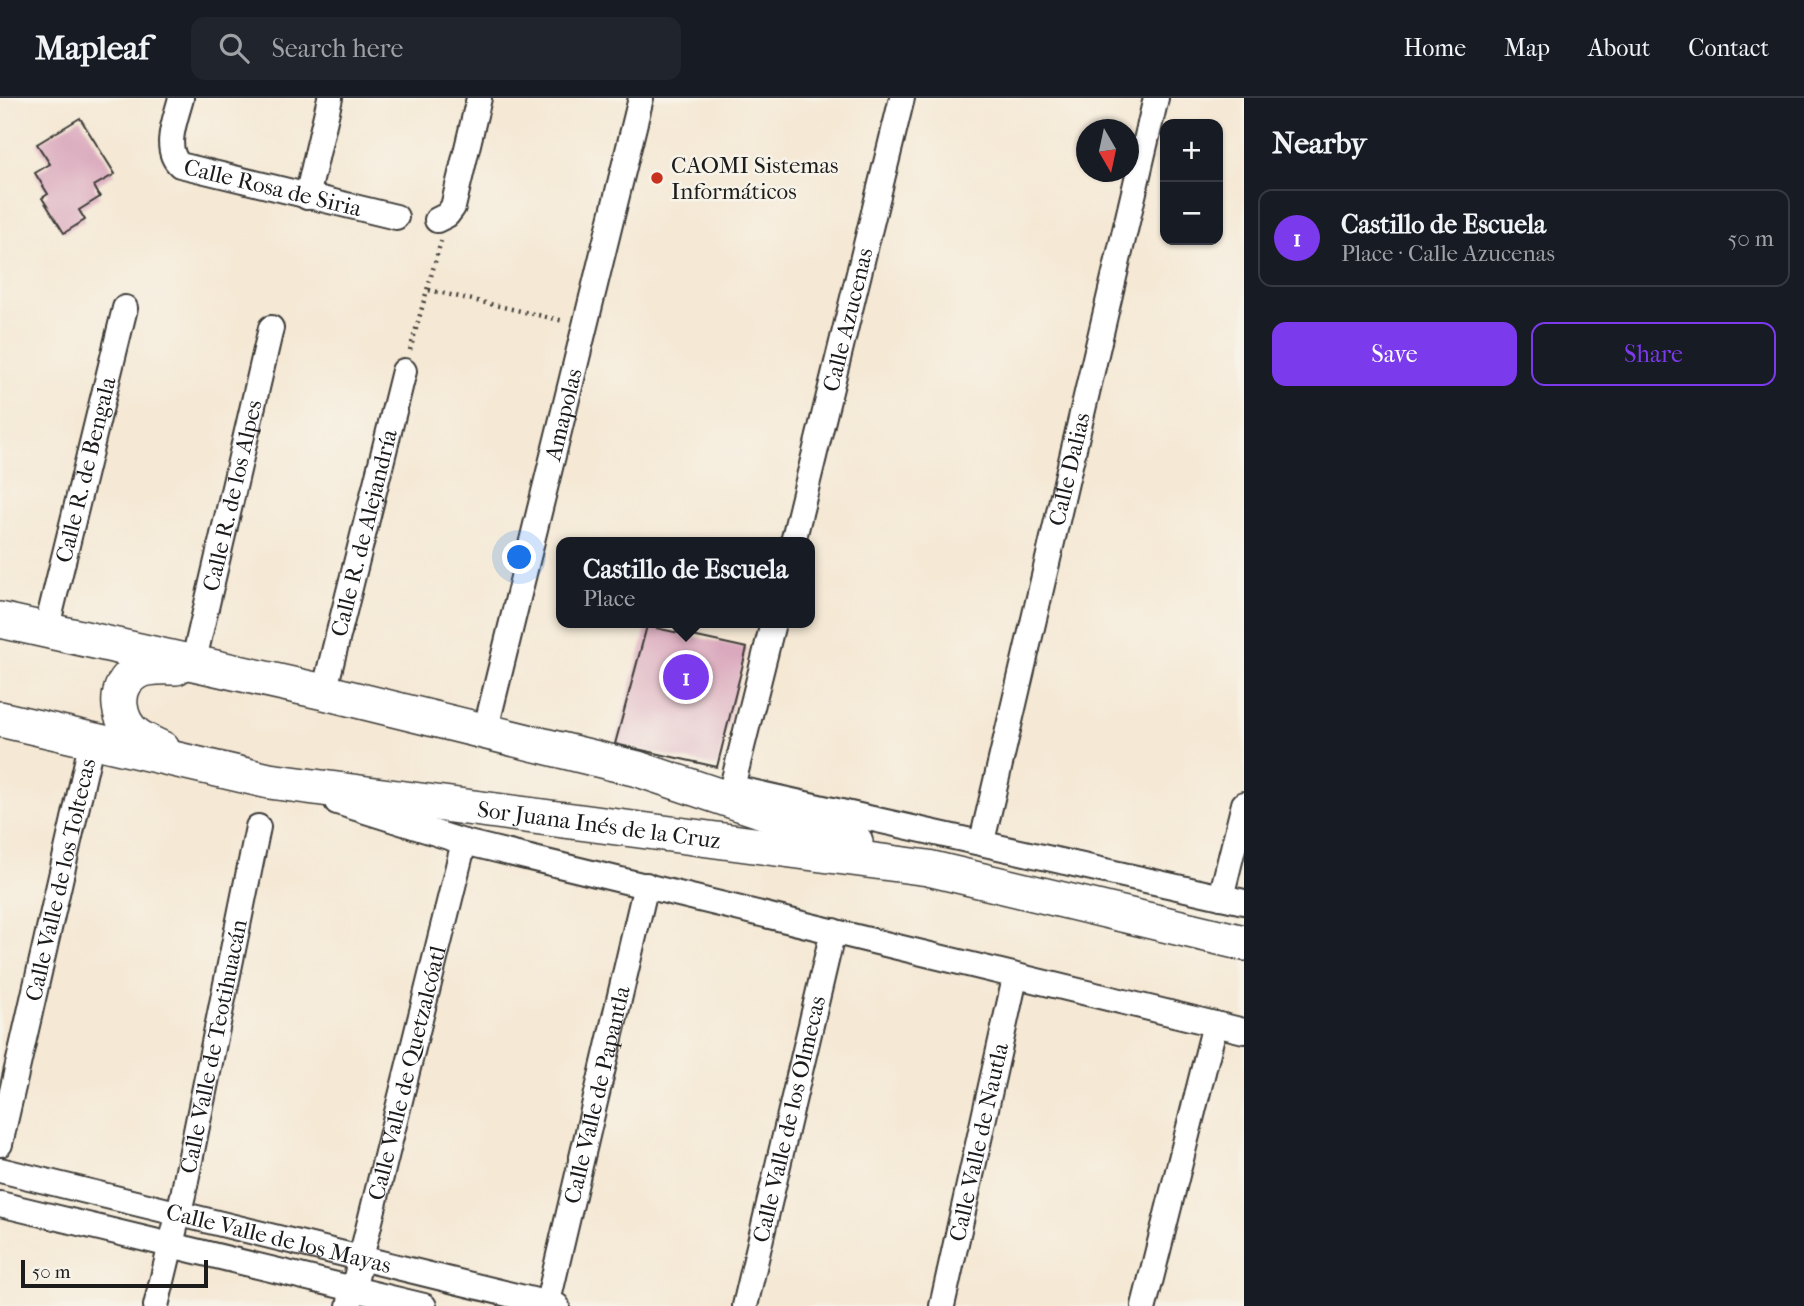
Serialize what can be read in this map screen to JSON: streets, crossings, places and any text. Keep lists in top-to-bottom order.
{
  "streets": {
    "street": [
      "Calle Rosa de Siria",
      "Calle Azucenas",
      "Amapolas",
      "Calle R. de Bengala",
      "Calle Dalias",
      "Calle R. de los Alpes",
      "Calle R. de Alejandría",
      "Sor Juana Inés de la Cruz",
      "Calle Valle de los Toltecas",
      "Calle Valle de Teotihuacán",
      "Calle Valle de Quetzalcóatl",
      "Calle Valle de Papantla",
      "Calle Valle de los Olmecas",
      "Calle Valle de Nautla",
      "Calle Valle de los Mayas"
    ]
  },
  "crossings": [
    ["Amapolas", "Sor Juana Inés de la Cruz"],
    ["Calle R. de los Alpes", "Sor Juana Inés de la Cruz"],
    ["Calle R. de Alejandría", "Sor Juana Inés de la Cruz"],
    ["Calle Valle de Teotihuacán", "Calle Valle de los Mayas"],
    ["Calle Valle de Quetzalcóatl", "Calle Valle de los Mayas"],
    ["Calle Valle de Papantla", "Calle Valle de los Mayas"]
  ],
  "places": ["CAOMI Sistemas Informáticos"],
  "scale_bar": "50 m",
  "north": "bottom",
  "page": {
    "header": "Mapleaf",
    "search": "Search here",
    "nav": [
      "Home",
      "Map",
      "About",
      "Contact"
    ],
    "heading": "Nearby",
    "map_buttons": ["+", "−"],
    "list": [
      {
        "mark": "1",
        "name": "Castillo de Escuela",
        "note": "Place · Calle Azucenas",
        "value": "50 m"
      }
    ],
    "buttons": ["Save", "Share"],
    "popup": ["Castillo de Escuela", "Place"],
    "pins": "1",
    "scale": "50 m"
  }
}
